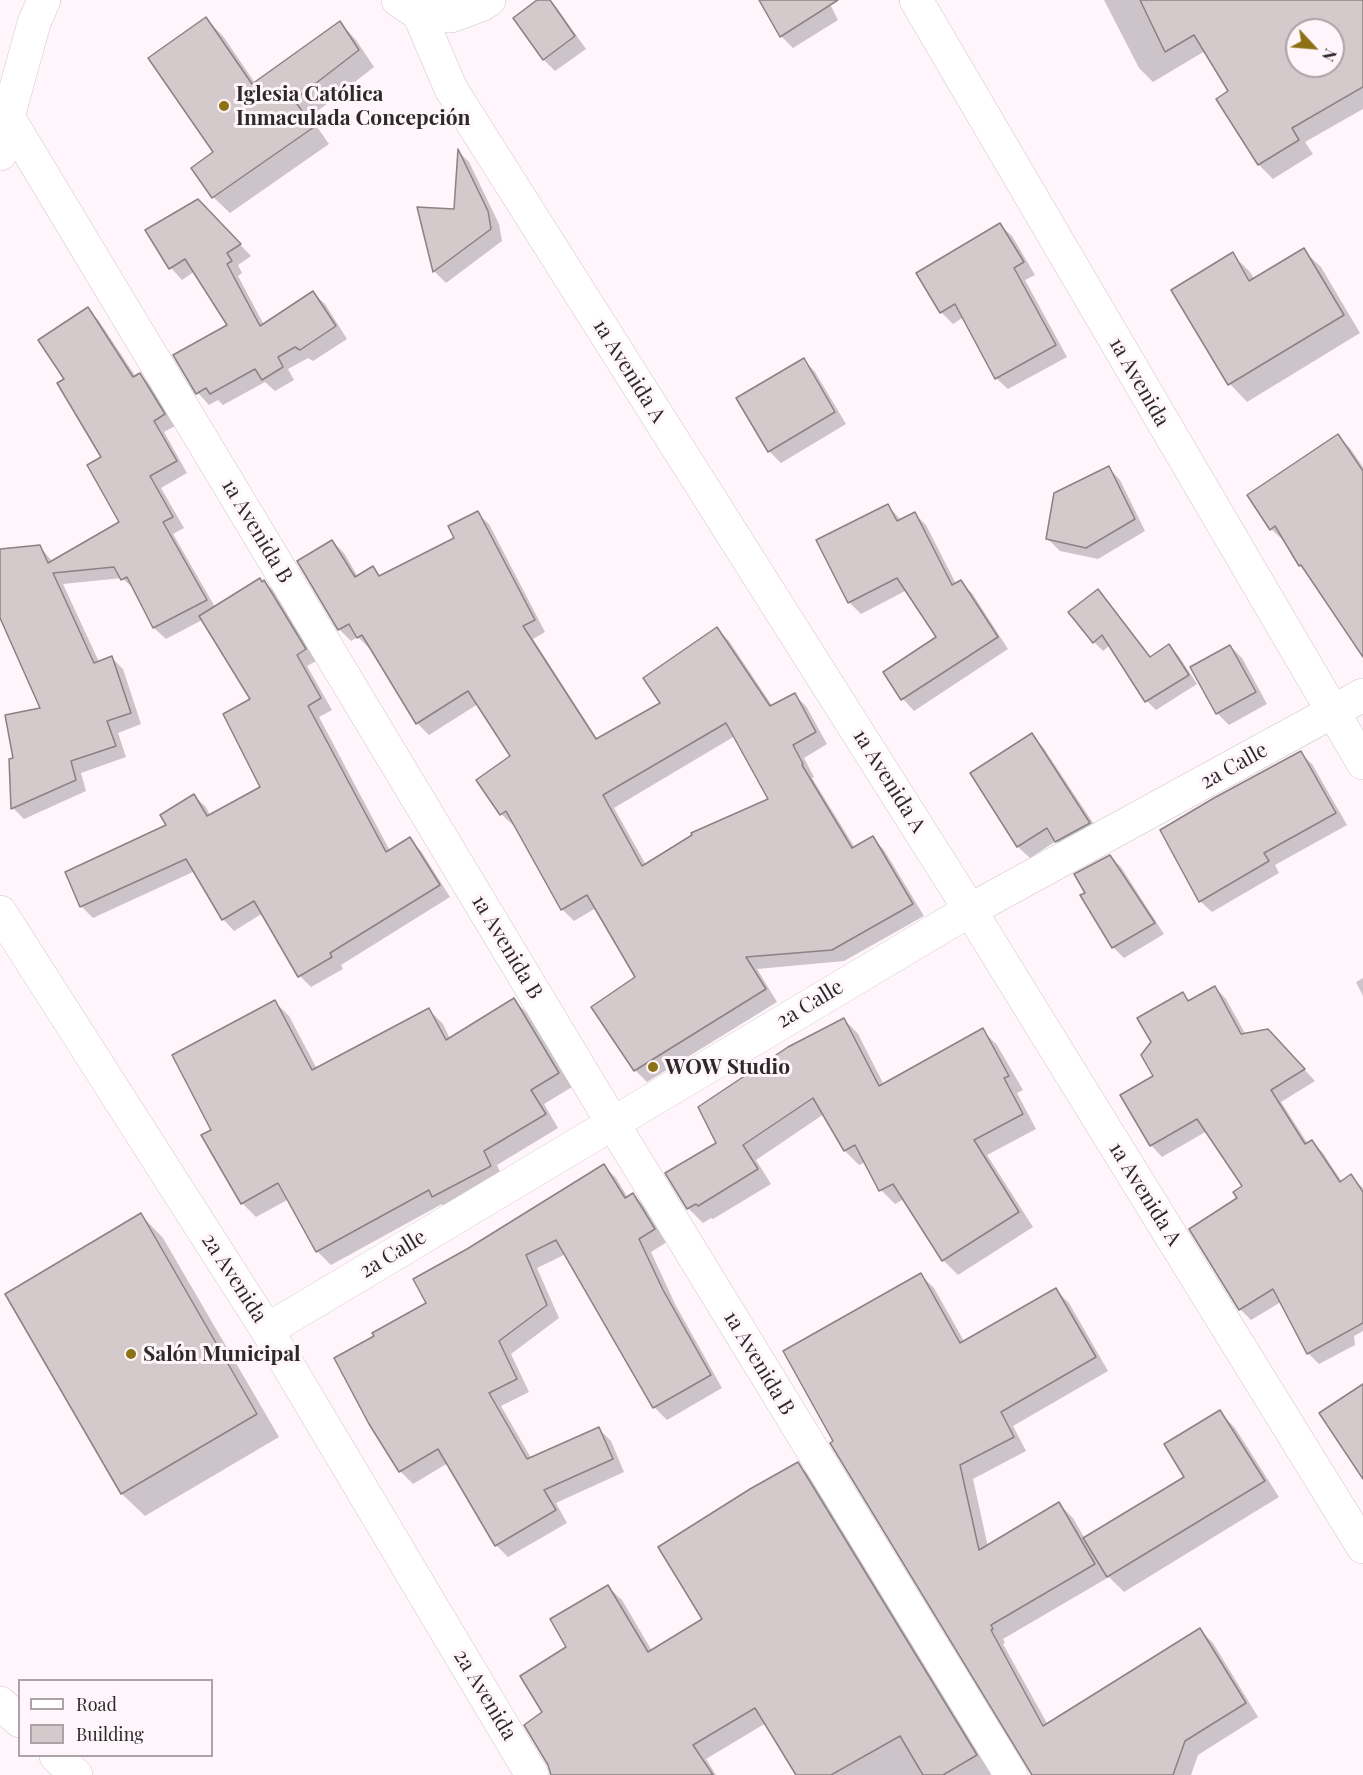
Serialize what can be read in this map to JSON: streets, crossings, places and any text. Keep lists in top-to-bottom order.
{
  "streets": {
    "street": [
      "1a Avenida A",
      "1a Avenida",
      "1a Avenida B",
      "2a Calle",
      "2a Avenida"
    ]
  },
  "crossings": [
    ["1a Avenida A", "2a Calle"],
    ["1a Avenida", "2a Calle"],
    ["1a Avenida B", "2a Calle"],
    ["2a Calle", "2a Avenida"]
  ],
  "places": ["Iglesia Católica Inmaculada Concepción", "WOW Studio", "Salón Municipal"],
  "legend": ["Road", "Building"],
  "north": "bottom right"
}
